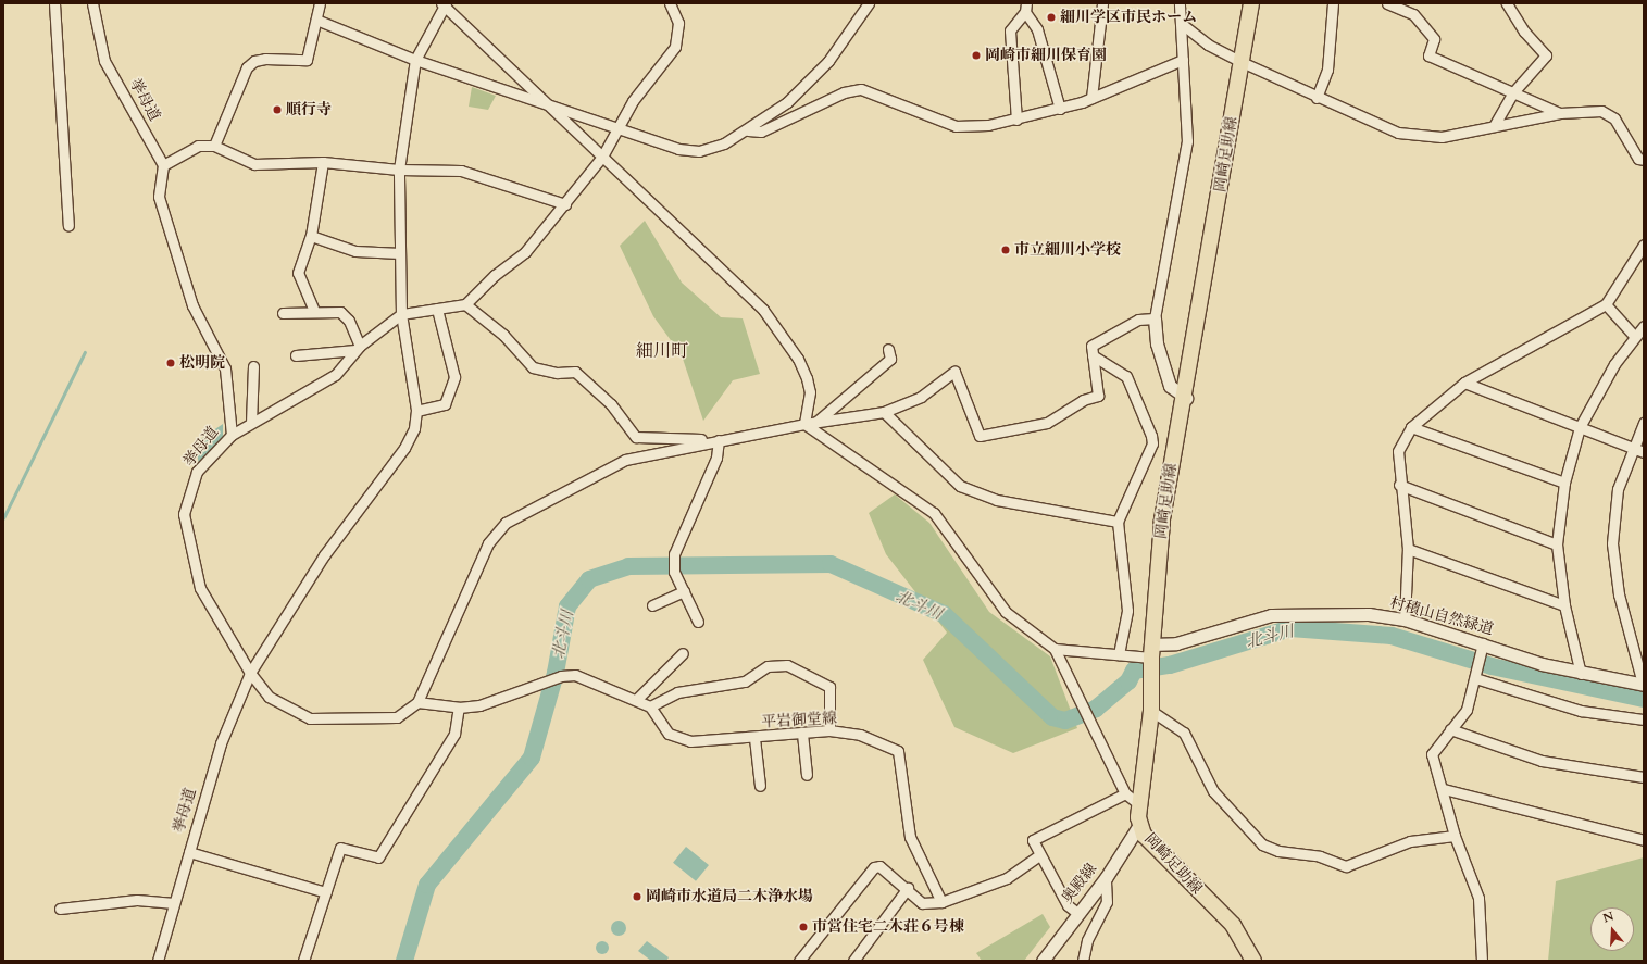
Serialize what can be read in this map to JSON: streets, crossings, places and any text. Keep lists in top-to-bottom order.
{
  "streets": {
    "main road": ["岡崎足助線"],
    "street": [
      "挙母道",
      "村積山自然緑道",
      "平岩御堂線",
      "奥殿線"
    ]
  },
  "crossings": [
    ["岡崎足助線", "村積山自然緑道"],
    ["岡崎足助線", "奥殿線"]
  ],
  "districts": ["細川町"],
  "water": ["北斗川"],
  "places": [
    "細川学区市民ホーム",
    "岡崎市細川保育園",
    "順行寺",
    "市立細川小学校",
    "松明院",
    "岡崎市水道局二木浄水場",
    "市営住宅二木荘６号棟"
  ],
  "north": "top"
}
